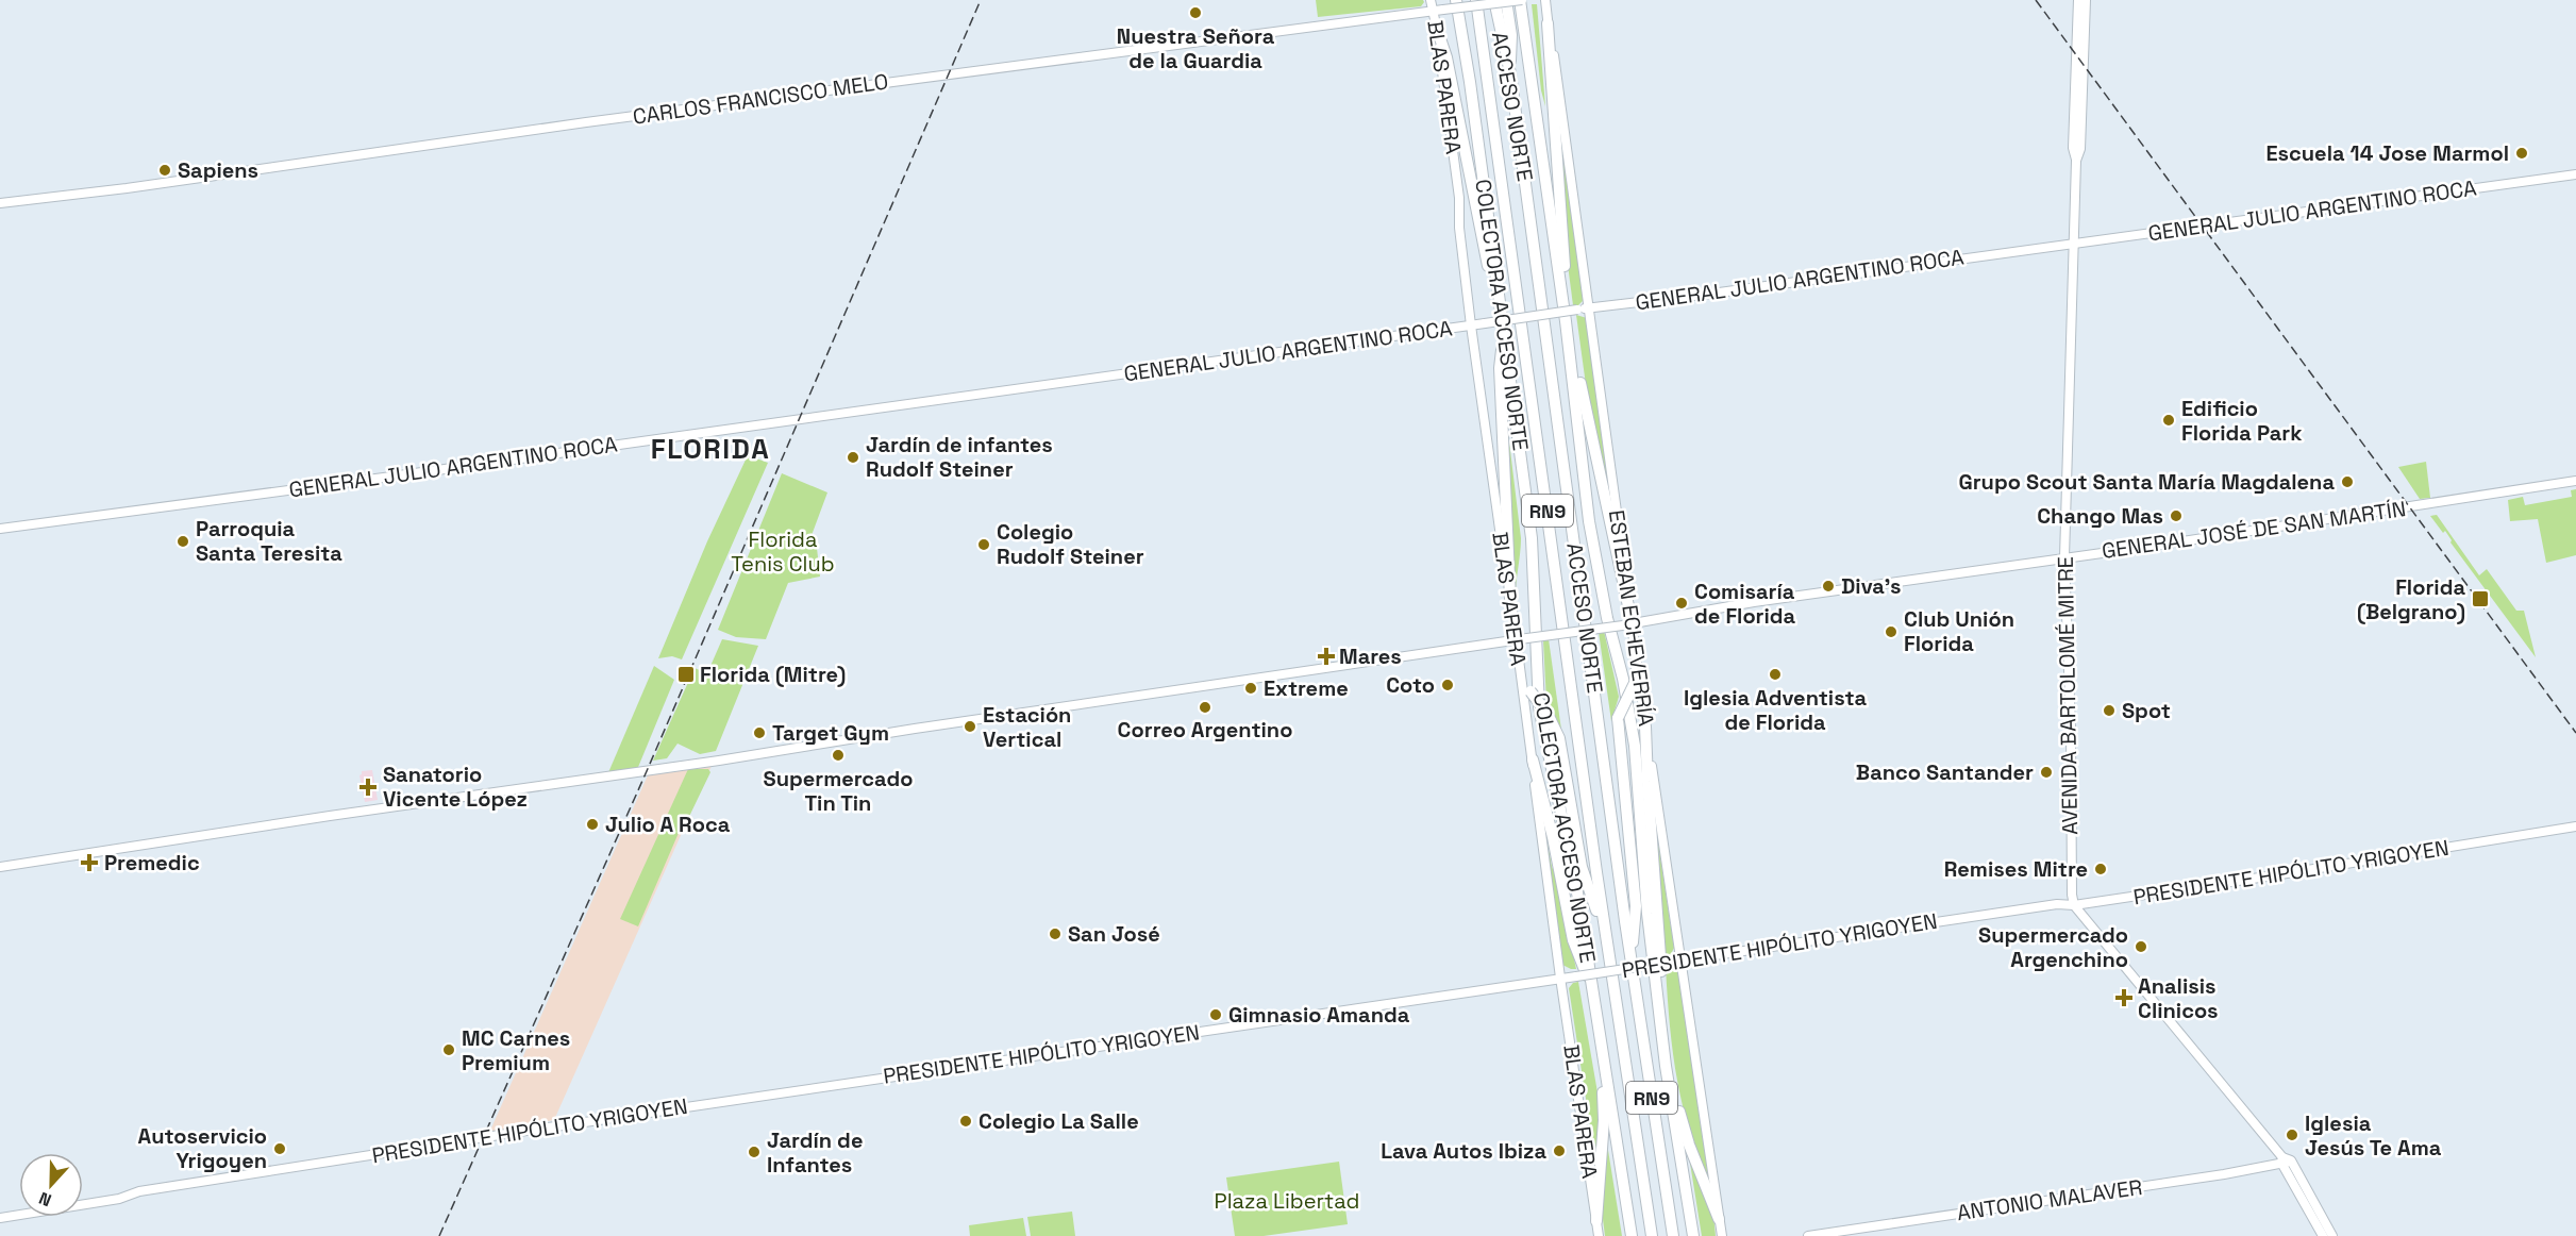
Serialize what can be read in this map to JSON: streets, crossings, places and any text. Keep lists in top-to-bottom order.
{
  "streets": {
    "highway": ["ACCESO NORTE", "COLECTORA ACCESO NORTE", "RN9"],
    "street": [
      "BLAS PARERA",
      "CARLOS FRANCISCO MELO",
      "GENERAL JULIO ARGENTINO ROCA",
      "GENERAL JOSÉ DE SAN MARTÍN",
      "ESTEBAN ECHEVERRÍA",
      "AVENIDA BARTOLOMÉ MITRE",
      "PRESIDENTE HIPÓLITO YRIGOYEN",
      "ANTONIO MALAVER"
    ]
  },
  "crossings": [
    ["BLAS PARERA", "CARLOS FRANCISCO MELO"],
    ["BLAS PARERA", "GENERAL JULIO ARGENTINO ROCA"],
    ["BLAS PARERA", "GENERAL JOSÉ DE SAN MARTÍN"],
    ["BLAS PARERA", "PRESIDENTE HIPÓLITO YRIGOYEN"],
    ["GENERAL JULIO ARGENTINO ROCA", "ESTEBAN ECHEVERRÍA"],
    ["GENERAL JULIO ARGENTINO ROCA", "AVENIDA BARTOLOMÉ MITRE"],
    ["GENERAL JOSÉ DE SAN MARTÍN", "ESTEBAN ECHEVERRÍA"],
    ["GENERAL JOSÉ DE SAN MARTÍN", "AVENIDA BARTOLOMÉ MITRE"],
    ["ESTEBAN ECHEVERRÍA", "PRESIDENTE HIPÓLITO YRIGOYEN"],
    ["AVENIDA BARTOLOMÉ MITRE", "PRESIDENTE HIPÓLITO YRIGOYEN"]
  ],
  "districts": ["FLORIDA"],
  "parks": ["Florida Tenis Club", "Plaza Libertad"],
  "places": {
    "other": [
      "Nuestra Señora de la Guardia",
      "Escuela 14 Jose Marmol",
      "Sapiens",
      "Edificio Florida Park",
      "Jardín de infantes Rudolf Steiner",
      "Grupo Scout Santa María Magdalena",
      "Chango Mas",
      "Parroquia Santa Teresita",
      "Colegio Rudolf Steiner",
      "Diva's",
      "Comisaría de Florida",
      "Club Unión Florida",
      "Iglesia Adventista de Florida",
      "Coto",
      "Extreme",
      "Correo Argentino",
      "Spot",
      "Estación Vertical",
      "Target Gym",
      "Supermercado Tin Tin",
      "Banco Santander",
      "Julio A Roca",
      "Remises Mitre",
      "San José",
      "Supermercado Argenchino",
      "Gimnasio Amanda",
      "MC Carnes Premium",
      "Colegio La Salle",
      "Iglesia Jesús Te Ama",
      "Autoservicio Yrigoyen",
      "Lava Autos Ibiza",
      "Jardín de Infantes"
    ],
    "transit": ["Florida (Belgrano)", "Florida (Mitre)"],
    "health": [
      "Mares",
      "Sanatorio Vicente López",
      "Premedic",
      "Analisis Clinicos"
    ]
  },
  "north": "bottom"
}
